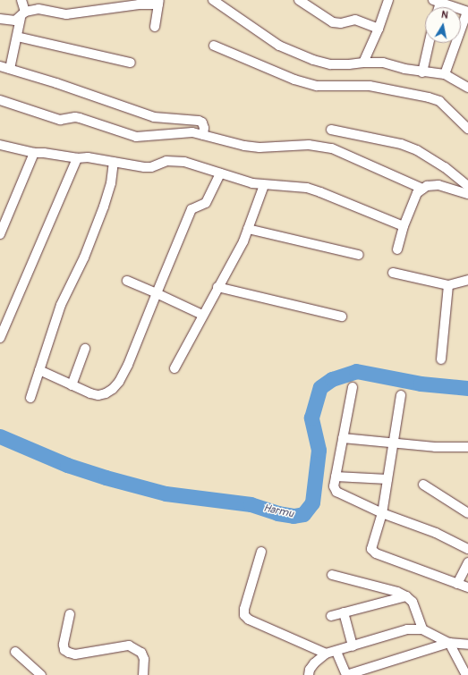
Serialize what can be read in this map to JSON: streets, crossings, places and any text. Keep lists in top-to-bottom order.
{
  "water": ["Harmu"],
  "north": "top"
}
